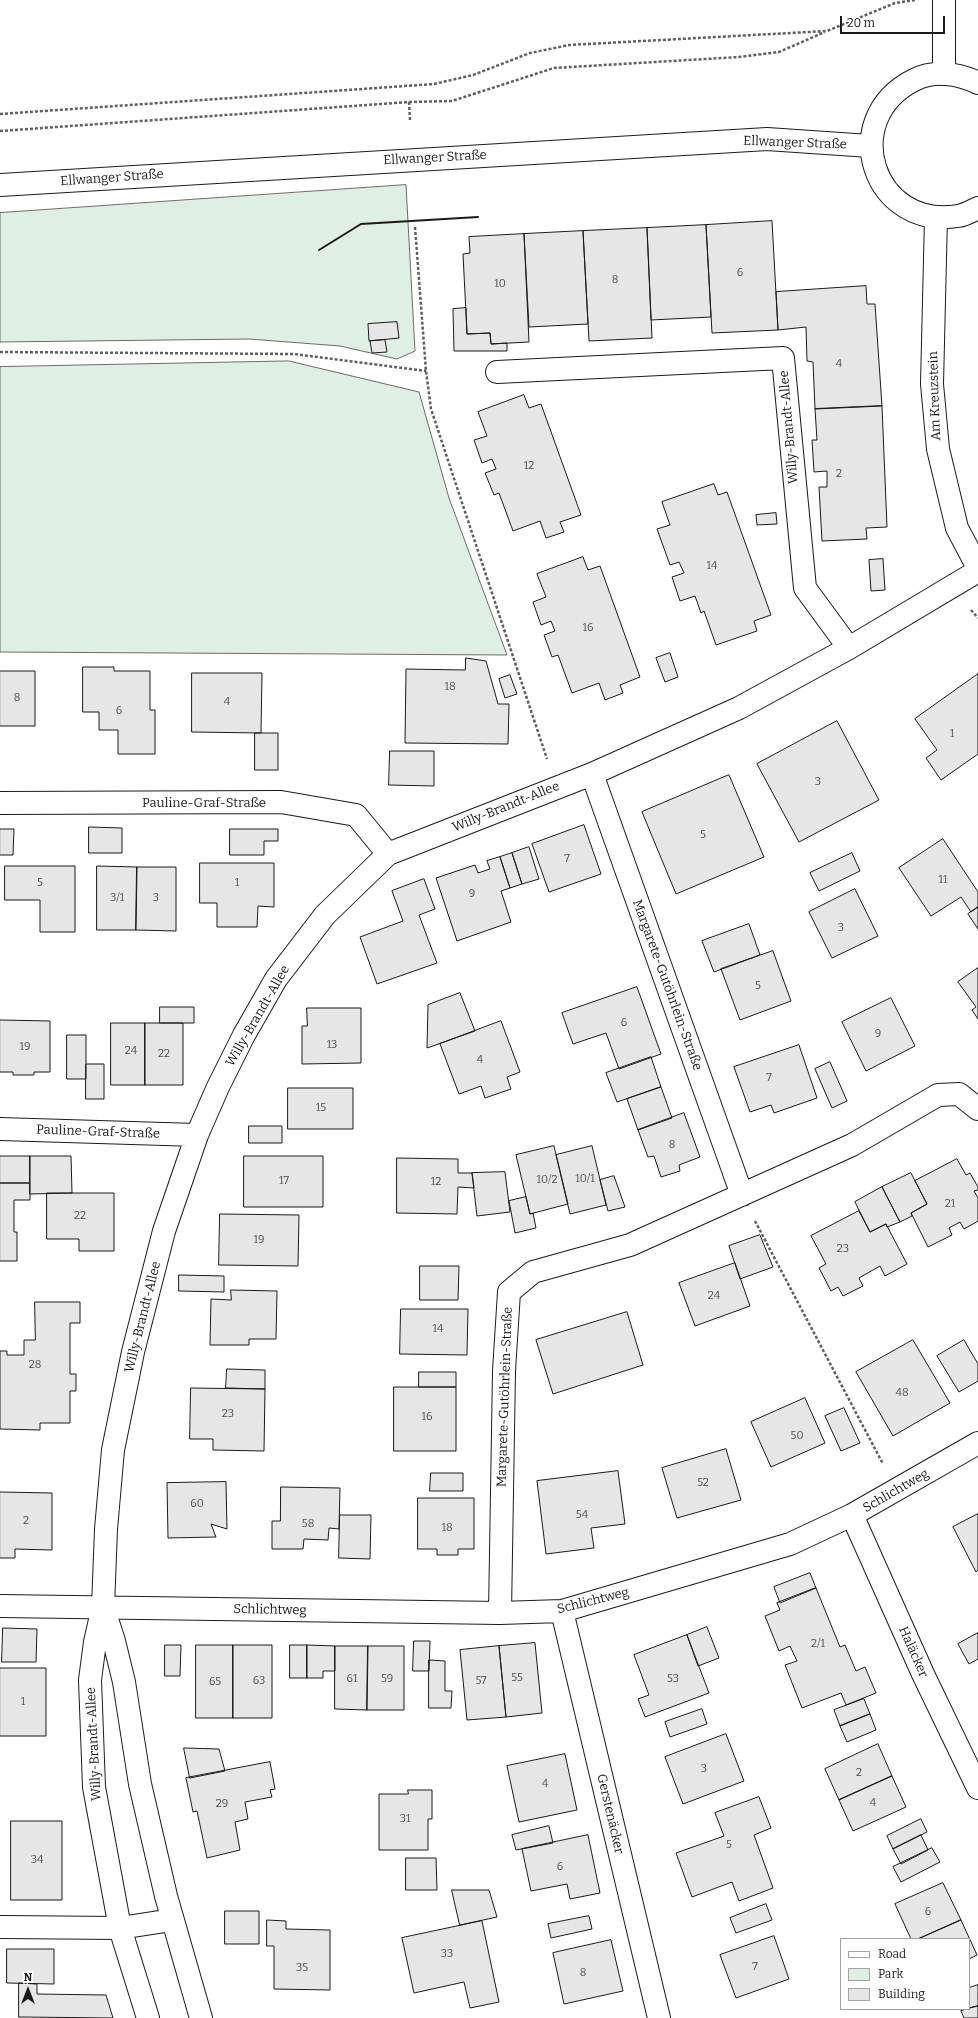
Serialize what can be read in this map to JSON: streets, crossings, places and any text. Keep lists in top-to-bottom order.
{
  "streets": {
    "street": [
      "Ellwanger Straße",
      "Am Kreuzstein",
      "Willy-Brandt-Allee",
      "Pauline-Graf-Straße",
      "Margarete-Gutöhrlein-Straße",
      "Schlichtweg",
      "Haläcker",
      "Gerstenäcker"
    ]
  },
  "crossings": [
    ["Am Kreuzstein", "Willy-Brandt-Allee"],
    ["Willy-Brandt-Allee", "Pauline-Graf-Straße"],
    ["Willy-Brandt-Allee", "Margarete-Gutöhrlein-Straße"],
    ["Willy-Brandt-Allee", "Schlichtweg"],
    ["Margarete-Gutöhrlein-Straße", "Schlichtweg"],
    ["Schlichtweg", "Haläcker"],
    ["Schlichtweg", "Gerstenäcker"]
  ],
  "house_numbers": [
    "6",
    "8",
    "10",
    "4",
    "12",
    "2",
    "14",
    "16",
    "18",
    "8",
    "4",
    "6",
    "1",
    "3",
    "5",
    "7",
    "11",
    "5",
    "1",
    "9",
    "3/1",
    "3",
    "3",
    "5",
    "6",
    "9",
    "13",
    "19",
    "24",
    "22",
    "4",
    "7",
    "15",
    "8",
    "10/1",
    "10/2",
    "17",
    "12",
    "21",
    "22",
    "19",
    "23",
    "24",
    "14",
    "28",
    "48",
    "23",
    "16",
    "50",
    "52",
    "60",
    "54",
    "2",
    "58",
    "18",
    "2/1",
    "55",
    "61",
    "59",
    "53",
    "63",
    "57",
    "65",
    "1",
    "3",
    "2",
    "4",
    "4",
    "29",
    "31",
    "5",
    "34",
    "6",
    "6",
    "33",
    "7",
    "35",
    "8"
  ],
  "legend": ["Road", "Park", "Building"],
  "scale_bar": "20 m",
  "north": "top"
}
